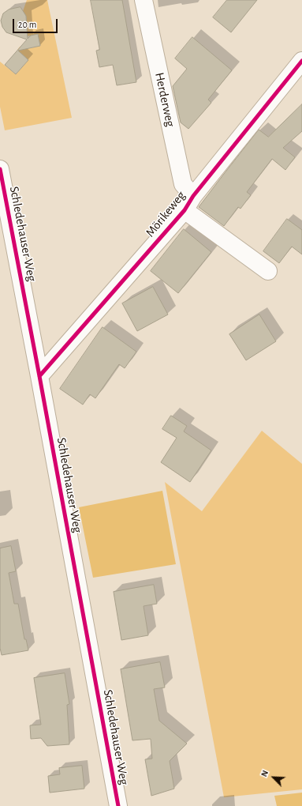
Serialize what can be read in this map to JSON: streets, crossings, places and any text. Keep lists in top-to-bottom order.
{
  "streets": {
    "street": ["Herderweg", "Mörikeweg", "Schledehauser Weg"]
  },
  "crossings": [
    ["Herderweg", "Mörikeweg"],
    ["Mörikeweg", "Schledehauser Weg"]
  ],
  "scale_bar": "20 m",
  "north": "top left"
}
